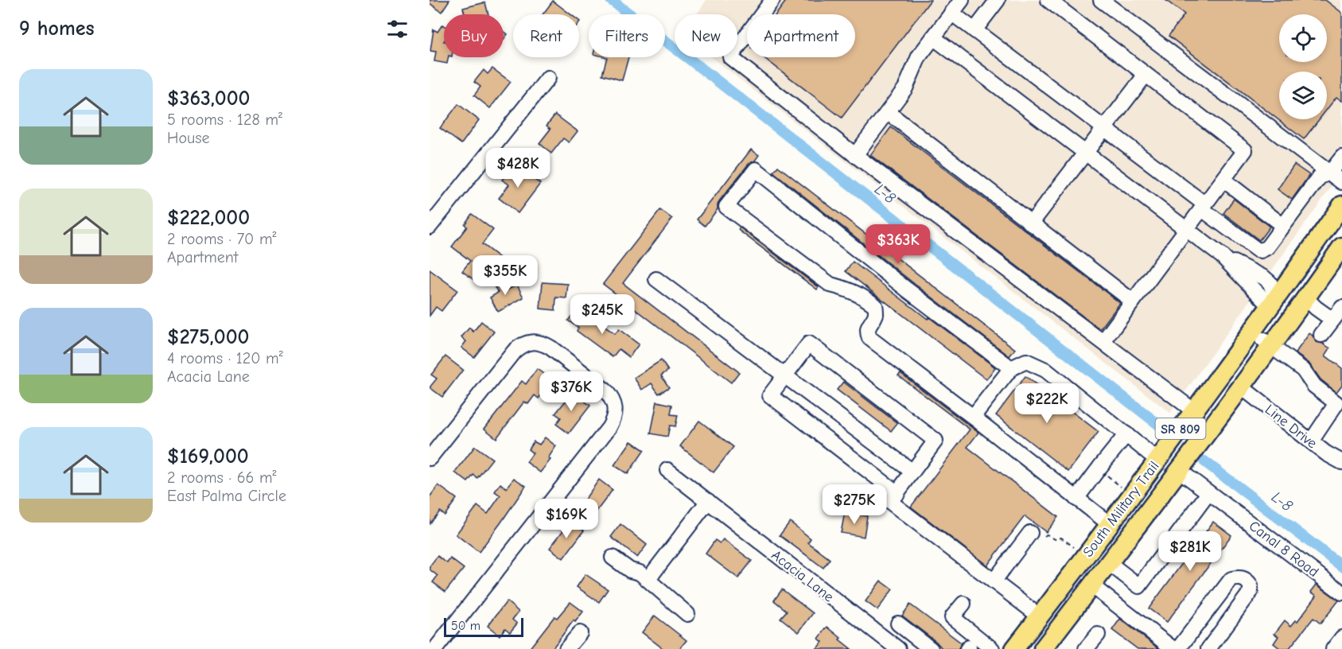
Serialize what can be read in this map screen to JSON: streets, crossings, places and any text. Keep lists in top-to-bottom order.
{
  "streets": {
    "main road": ["SR 809", "South Military Trail"],
    "street": ["Line Drive", "Canal 8 Road", "Acacia Lane"]
  },
  "crossings": [
    ["Line Drive", "South Military Trail"],
    ["South Military Trail", "Canal 8 Road"]
  ],
  "water": ["L-8"],
  "scale_bar": "50 m",
  "page": {
    "heading": "9 homes",
    "chip": [
      "Buy",
      "Rent",
      "Filters",
      "New",
      "Apartment"
    ],
    "list": [
      {
        "name": "$363,000",
        "note": "5 rooms · 128 m² · House"
      },
      {
        "name": "$222,000",
        "note": "2 rooms · 70 m² · Apartment"
      },
      {
        "name": "$275,000",
        "note": "4 rooms · 120 m² · Acacia Lane"
      },
      {
        "name": "$169,000",
        "note": "2 rooms · 66 m² · East Palma Circle"
      }
    ],
    "price": [
      "$428K",
      "$363K",
      "$355K",
      "$245K",
      "$376K",
      "$222K",
      "$275K",
      "$169K",
      "$281K"
    ],
    "scale": "50 m"
  }
}
